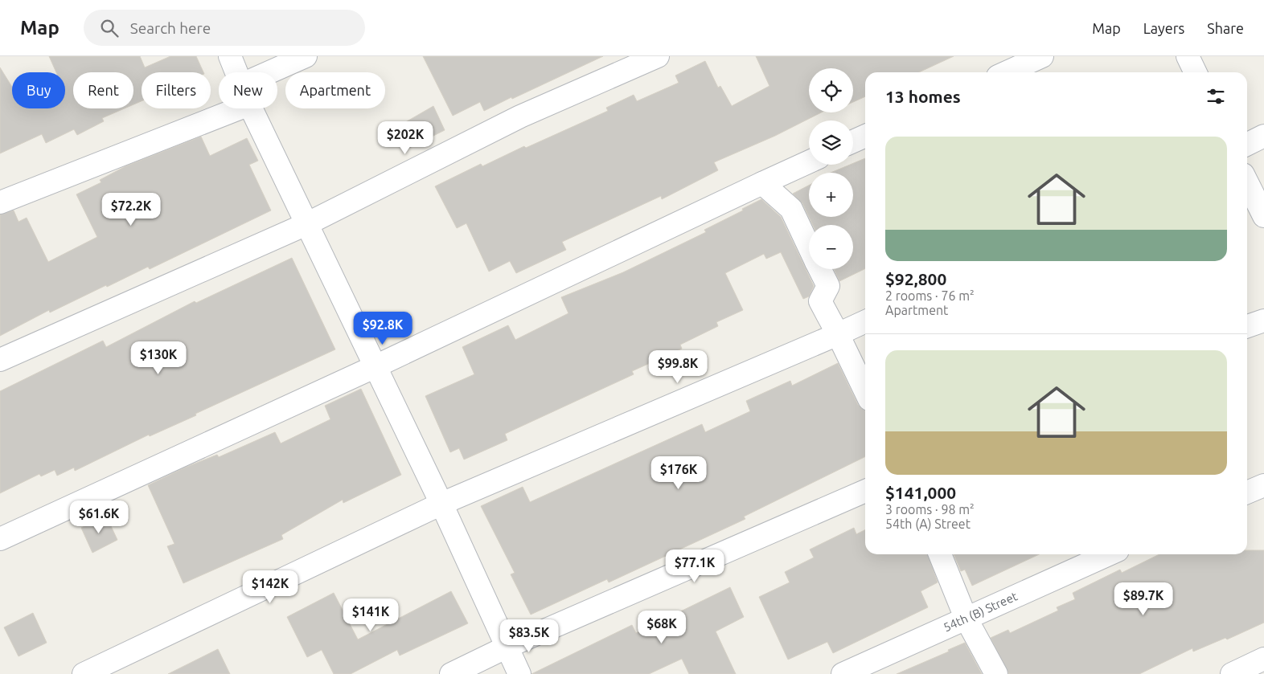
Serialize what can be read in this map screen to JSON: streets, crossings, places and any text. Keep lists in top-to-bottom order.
{
  "streets": {
    "street": ["54th (B) Street"]
  },
  "page": {
    "header": "Map",
    "search": "Search here",
    "nav": ["Map", "Layers", "Share"],
    "map_buttons": ["+", "−"],
    "chip": [
      "Buy",
      "Rent",
      "Filters",
      "New",
      "Apartment"
    ],
    "heading": "13 homes",
    "list": [
      {
        "name": "$92,800",
        "note": "2 rooms · 76 m² · Apartment"
      },
      {
        "name": "$141,000",
        "note": "3 rooms · 98 m² · 54th (A) Street"
      }
    ],
    "price": [
      "$202K",
      "$72.2K",
      "$92.8K",
      "$130K",
      "$99.8K",
      "$176K",
      "$61.6K",
      "$77.1K",
      "$142K",
      "$89.7K",
      "$141K",
      "$68K",
      "$83.5K"
    ]
  }
}
